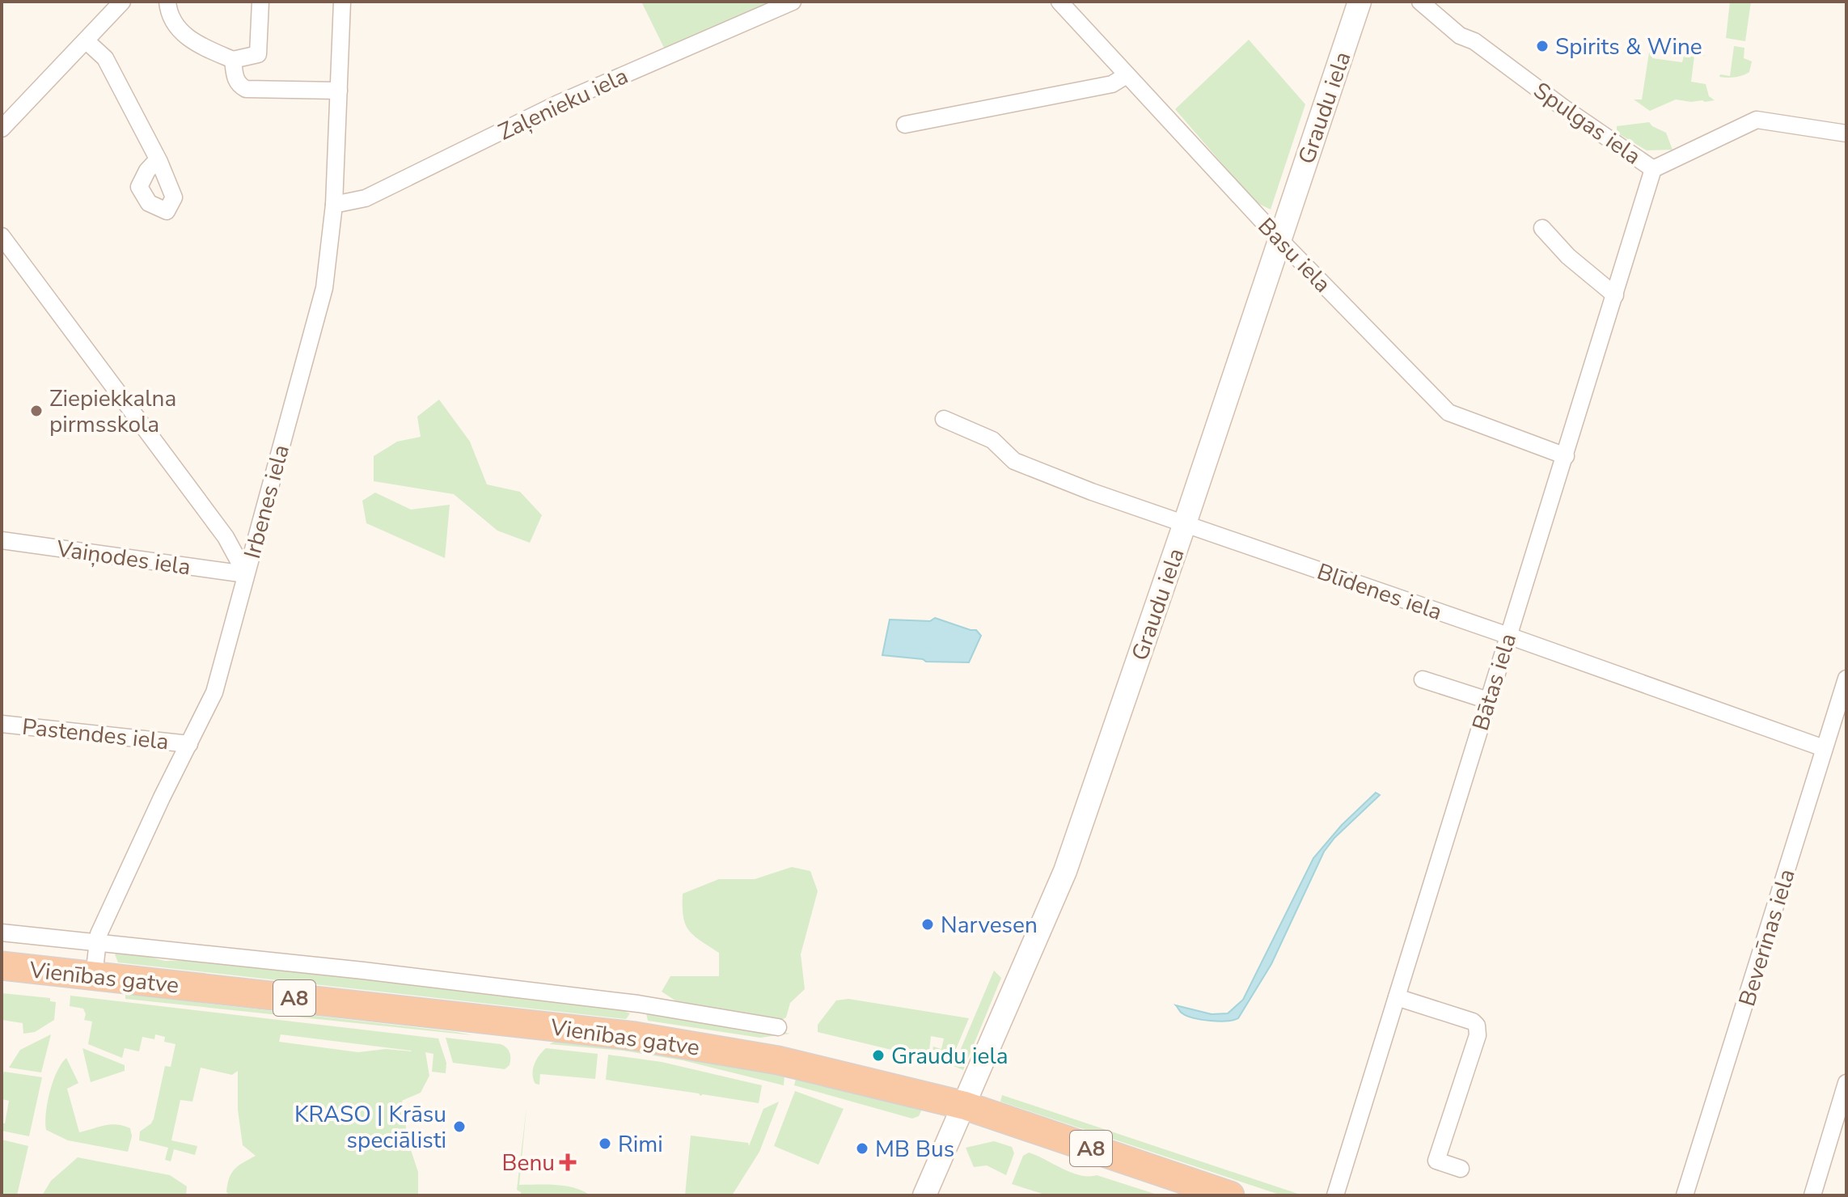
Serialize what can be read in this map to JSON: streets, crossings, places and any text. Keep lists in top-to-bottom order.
{
  "streets": {
    "highway": ["Vienības gatve", "A8"],
    "main road": ["Graudu iela"],
    "street": [
      "Zaļenieku iela",
      "Spulgas iela",
      "Basu iela",
      "Irbenes iela",
      "Vaiņodes iela",
      "Blīdenes iela",
      "Bātas iela",
      "Pastendes iela",
      "Beverīnas iela"
    ]
  },
  "crossings": [
    ["Zaļenieku iela", "Irbenes iela"],
    ["Graudu iela", "Basu iela"],
    ["Graudu iela", "Blīdenes iela"],
    ["Graudu iela", "Vienības gatve"],
    ["Spulgas iela", "Bātas iela"],
    ["Basu iela", "Bātas iela"],
    ["Irbenes iela", "Vaiņodes iela"],
    ["Irbenes iela", "Pastendes iela"],
    ["Irbenes iela", "Vienības gatve"],
    ["Blīdenes iela", "Bātas iela"],
    ["Blīdenes iela", "Beverīnas iela"]
  ],
  "places": {
    "other": [
      "Spirits & Wine",
      "Ziepiekkalna pirmsskola",
      "Narvesen",
      "Graudu iela",
      "KRASO | Krāsu speciālisti",
      "Rimi",
      "MB Bus"
    ],
    "health": ["Benu"]
  }
}
